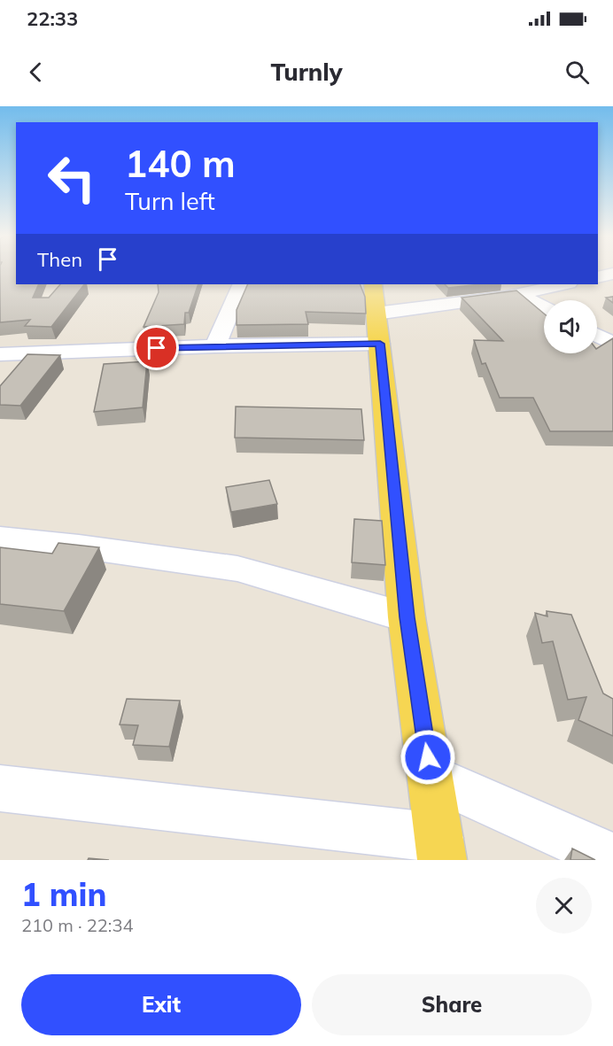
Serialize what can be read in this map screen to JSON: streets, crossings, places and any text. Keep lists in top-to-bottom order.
{
  "page": {
    "status": "22:33",
    "header": "Turnly",
    "turn": ["140 m", "Turn left"],
    "then": "Then",
    "heading": ["1 min", "210 m · 22:34"],
    "buttons": ["Exit", "Share"]
  }
}
